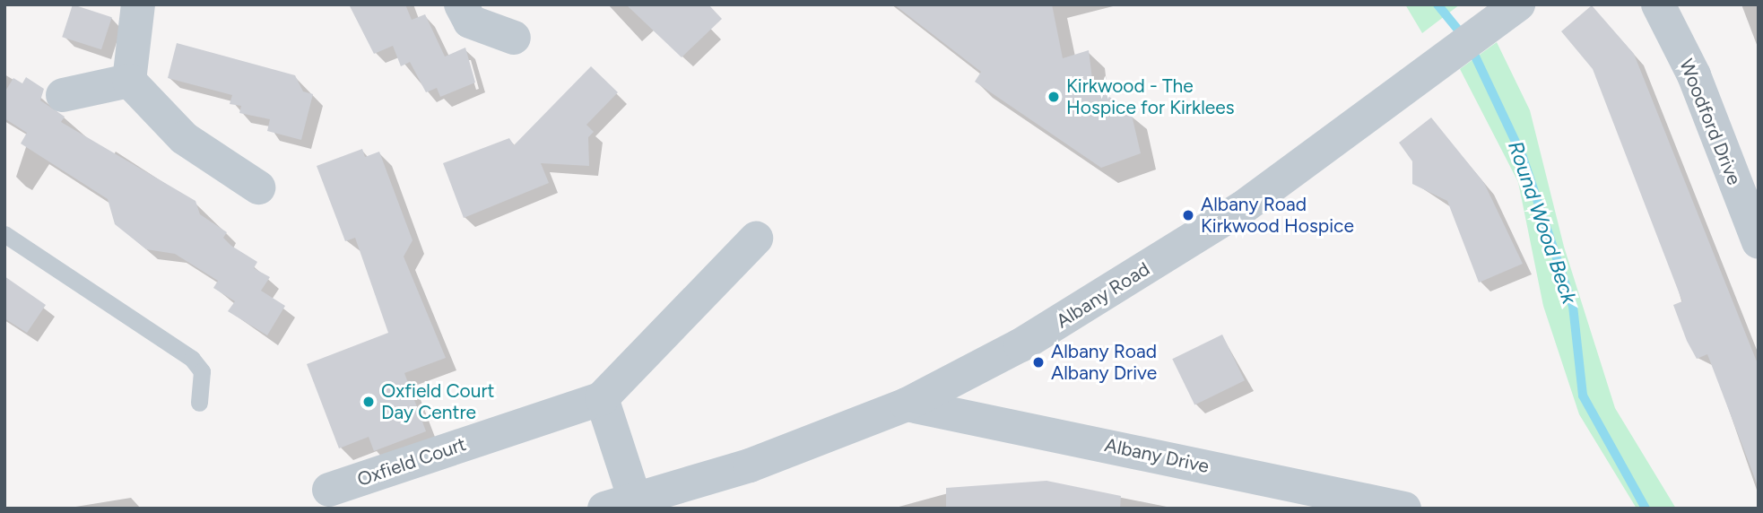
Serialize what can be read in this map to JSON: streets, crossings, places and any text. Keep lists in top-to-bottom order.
{
  "streets": {
    "street": [
      "Woodford Drive",
      "Albany Road",
      "Albany Drive",
      "Oxfield Court"
    ]
  },
  "crossings": [
    ["Albany Road", "Albany Drive"]
  ],
  "water": ["Round Wood Beck"],
  "places": [
    "Kirkwood - The Hospice for Kirklees",
    "Albany Road Kirkwood Hospice",
    "Albany Road Albany Drive",
    "Oxfield Court Day Centre"
  ]
}
